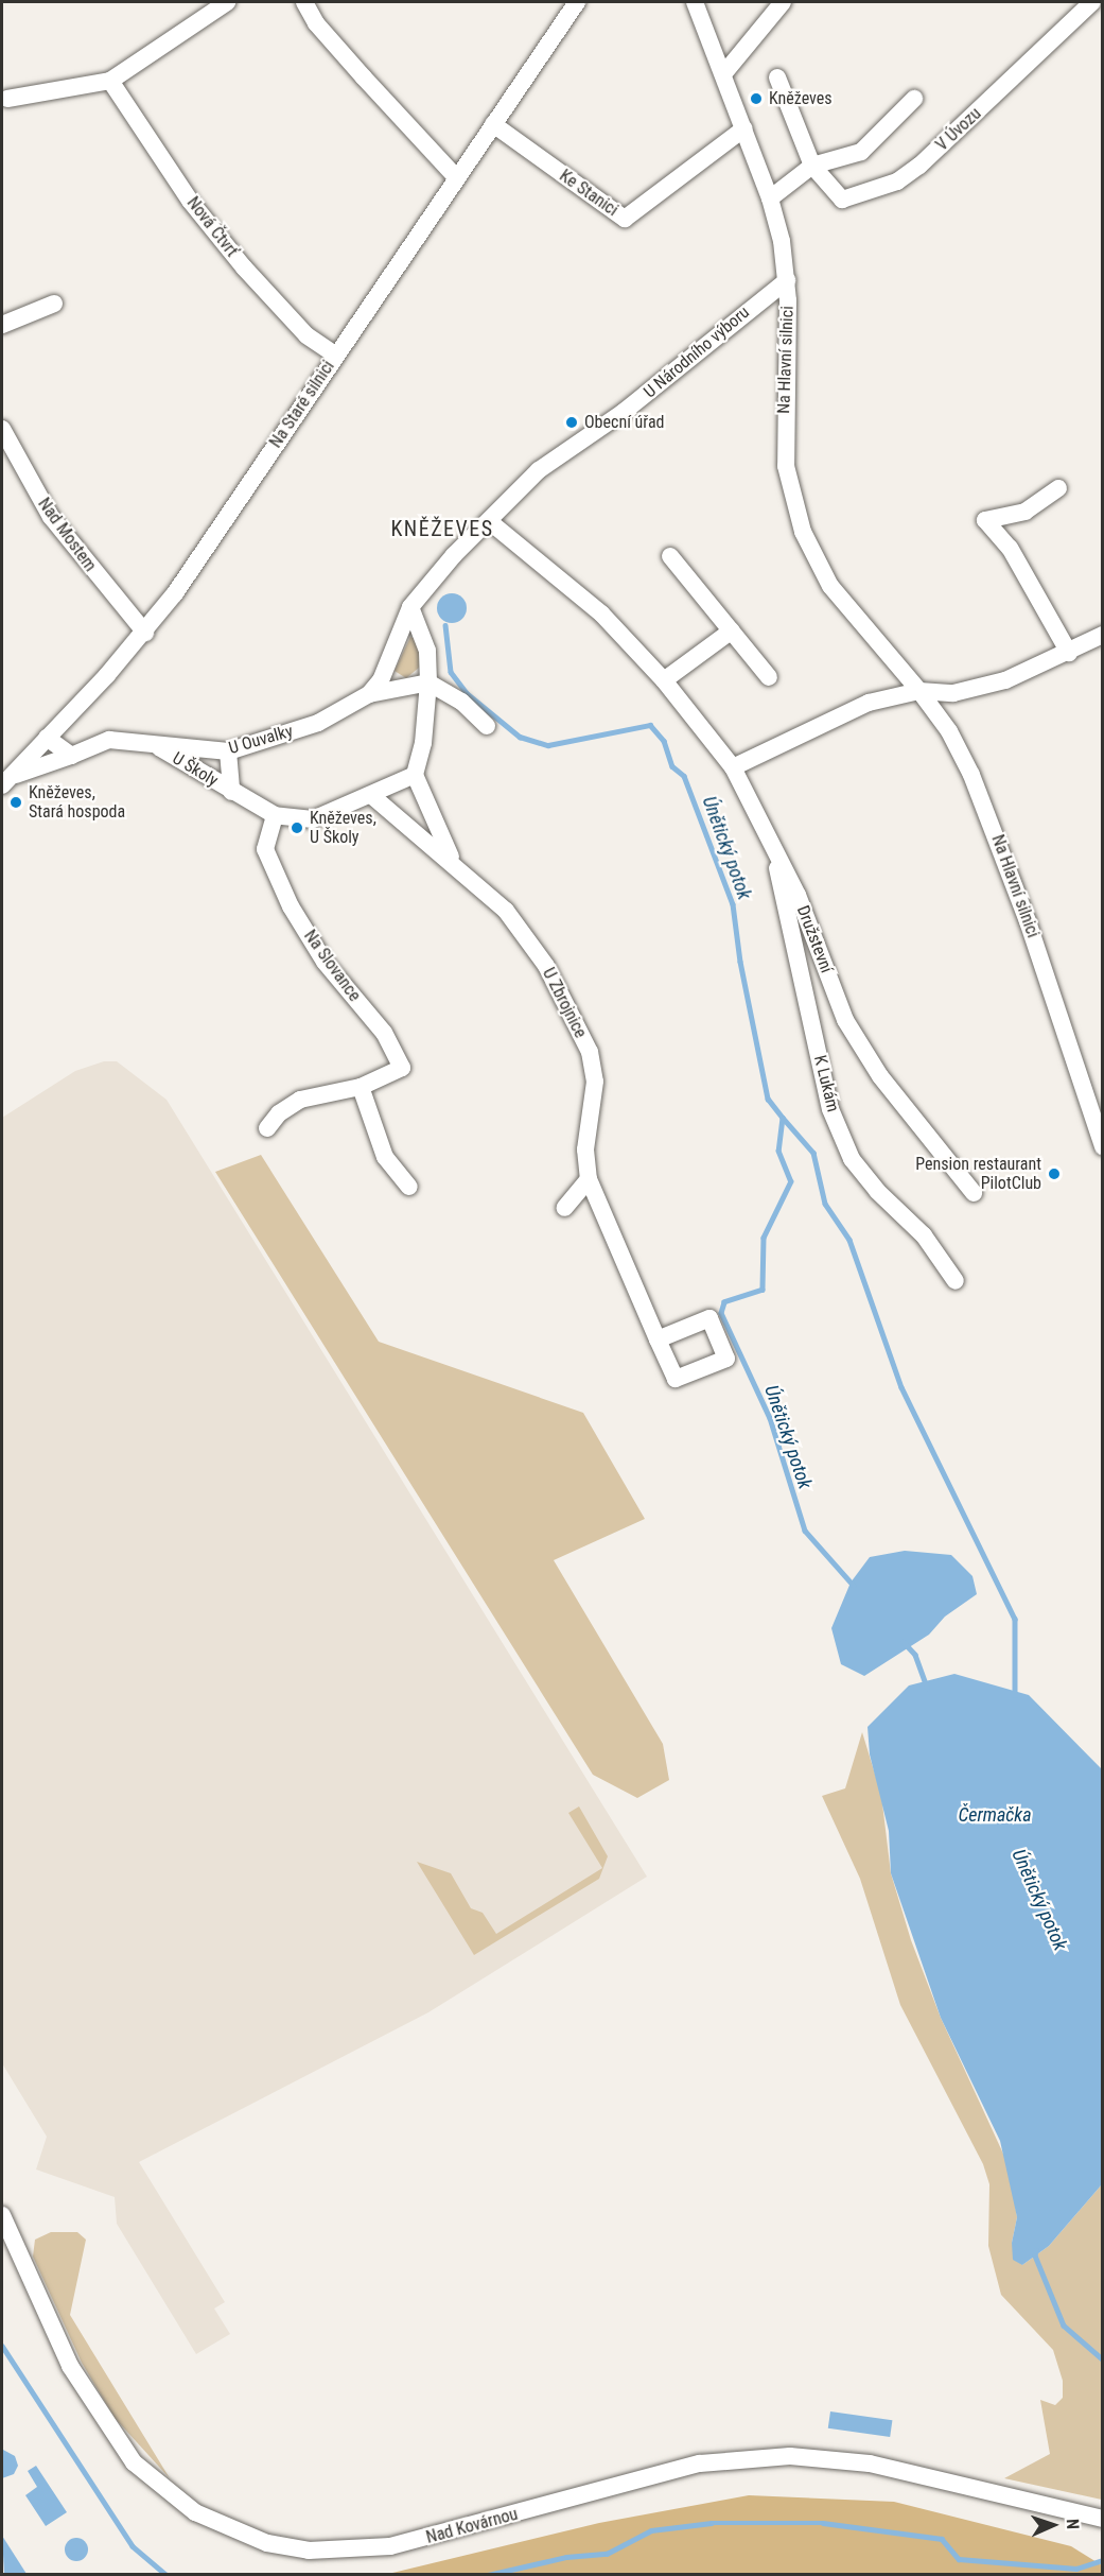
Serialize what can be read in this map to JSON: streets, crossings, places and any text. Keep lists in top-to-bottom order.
{
  "streets": {
    "street": [
      "V Úvozu",
      "Ke Stanici",
      "Nová Čtvrť",
      "U Národního výboru",
      "Na Hlavní silnici",
      "Na Staré silnici",
      "Nad Mostem",
      "U Ouvalky",
      "U Školy",
      "Družstevní",
      "Na Slovance",
      "U Zbrojnice",
      "K Lukám",
      "Nad Kovárnou"
    ]
  },
  "crossings": [
    ["Ke Stanici", "Na Hlavní silnici"],
    ["Ke Stanici", "Na Staré silnici"],
    ["Nová Čtvrť", "Na Staré silnici"],
    ["U Národního výboru", "Na Hlavní silnici"],
    ["U Národního výboru", "U Ouvalky"],
    ["U Národního výboru", "Družstevní"],
    ["Na Staré silnici", "Nad Mostem"],
    ["Na Staré silnici", "U Ouvalky"],
    ["U Ouvalky", "U Školy"],
    ["U Ouvalky", "Družstevní"],
    ["U Školy", "Na Slovance"],
    ["U Školy", "U Zbrojnice"],
    ["Družstevní", "K Lukám"]
  ],
  "districts": ["KNĚŽEVES"],
  "water": ["Únětický potok", "Čermačka"],
  "places": [
    "Kněževes",
    "Obecní úřad",
    "Kněževes, Stará hospoda",
    "Kněževes, U Školy",
    "Pension restaurant PilotClub"
  ],
  "north": "right"
}
